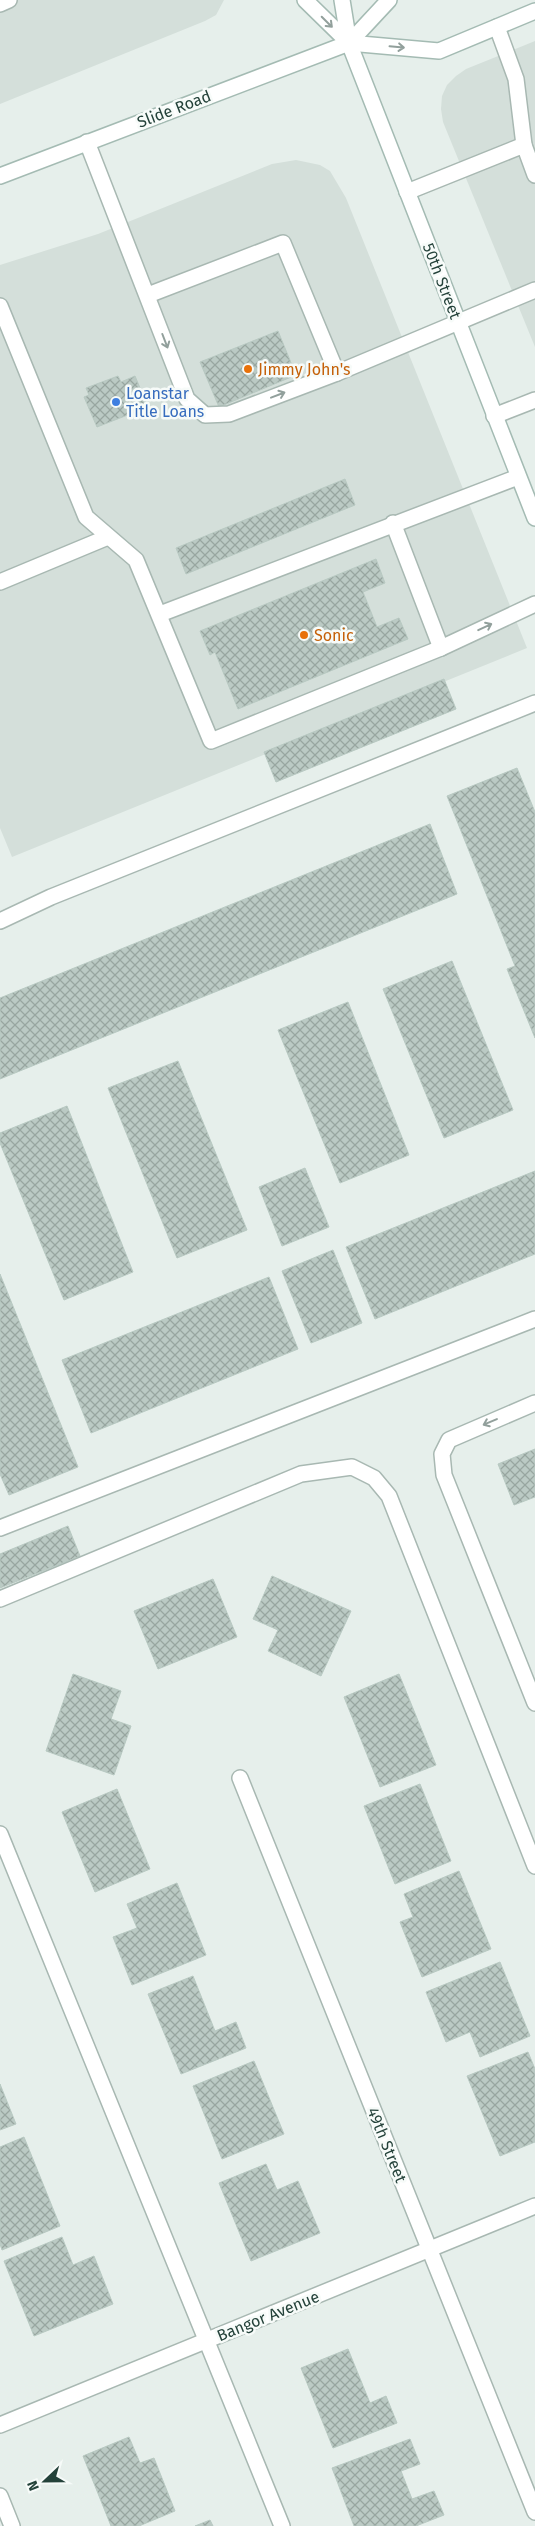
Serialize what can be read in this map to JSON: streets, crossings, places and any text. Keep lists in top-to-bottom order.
{
  "streets": {
    "street": [
      "Slide Road",
      "50th Street",
      "49th Street",
      "Bangor Avenue"
    ]
  },
  "crossings": [
    ["Slide Road", "50th Street"],
    ["49th Street", "Bangor Avenue"]
  ],
  "places": ["Jimmy John's", "Loanstar Title Loans", "Sonic"],
  "north": "left"
}
